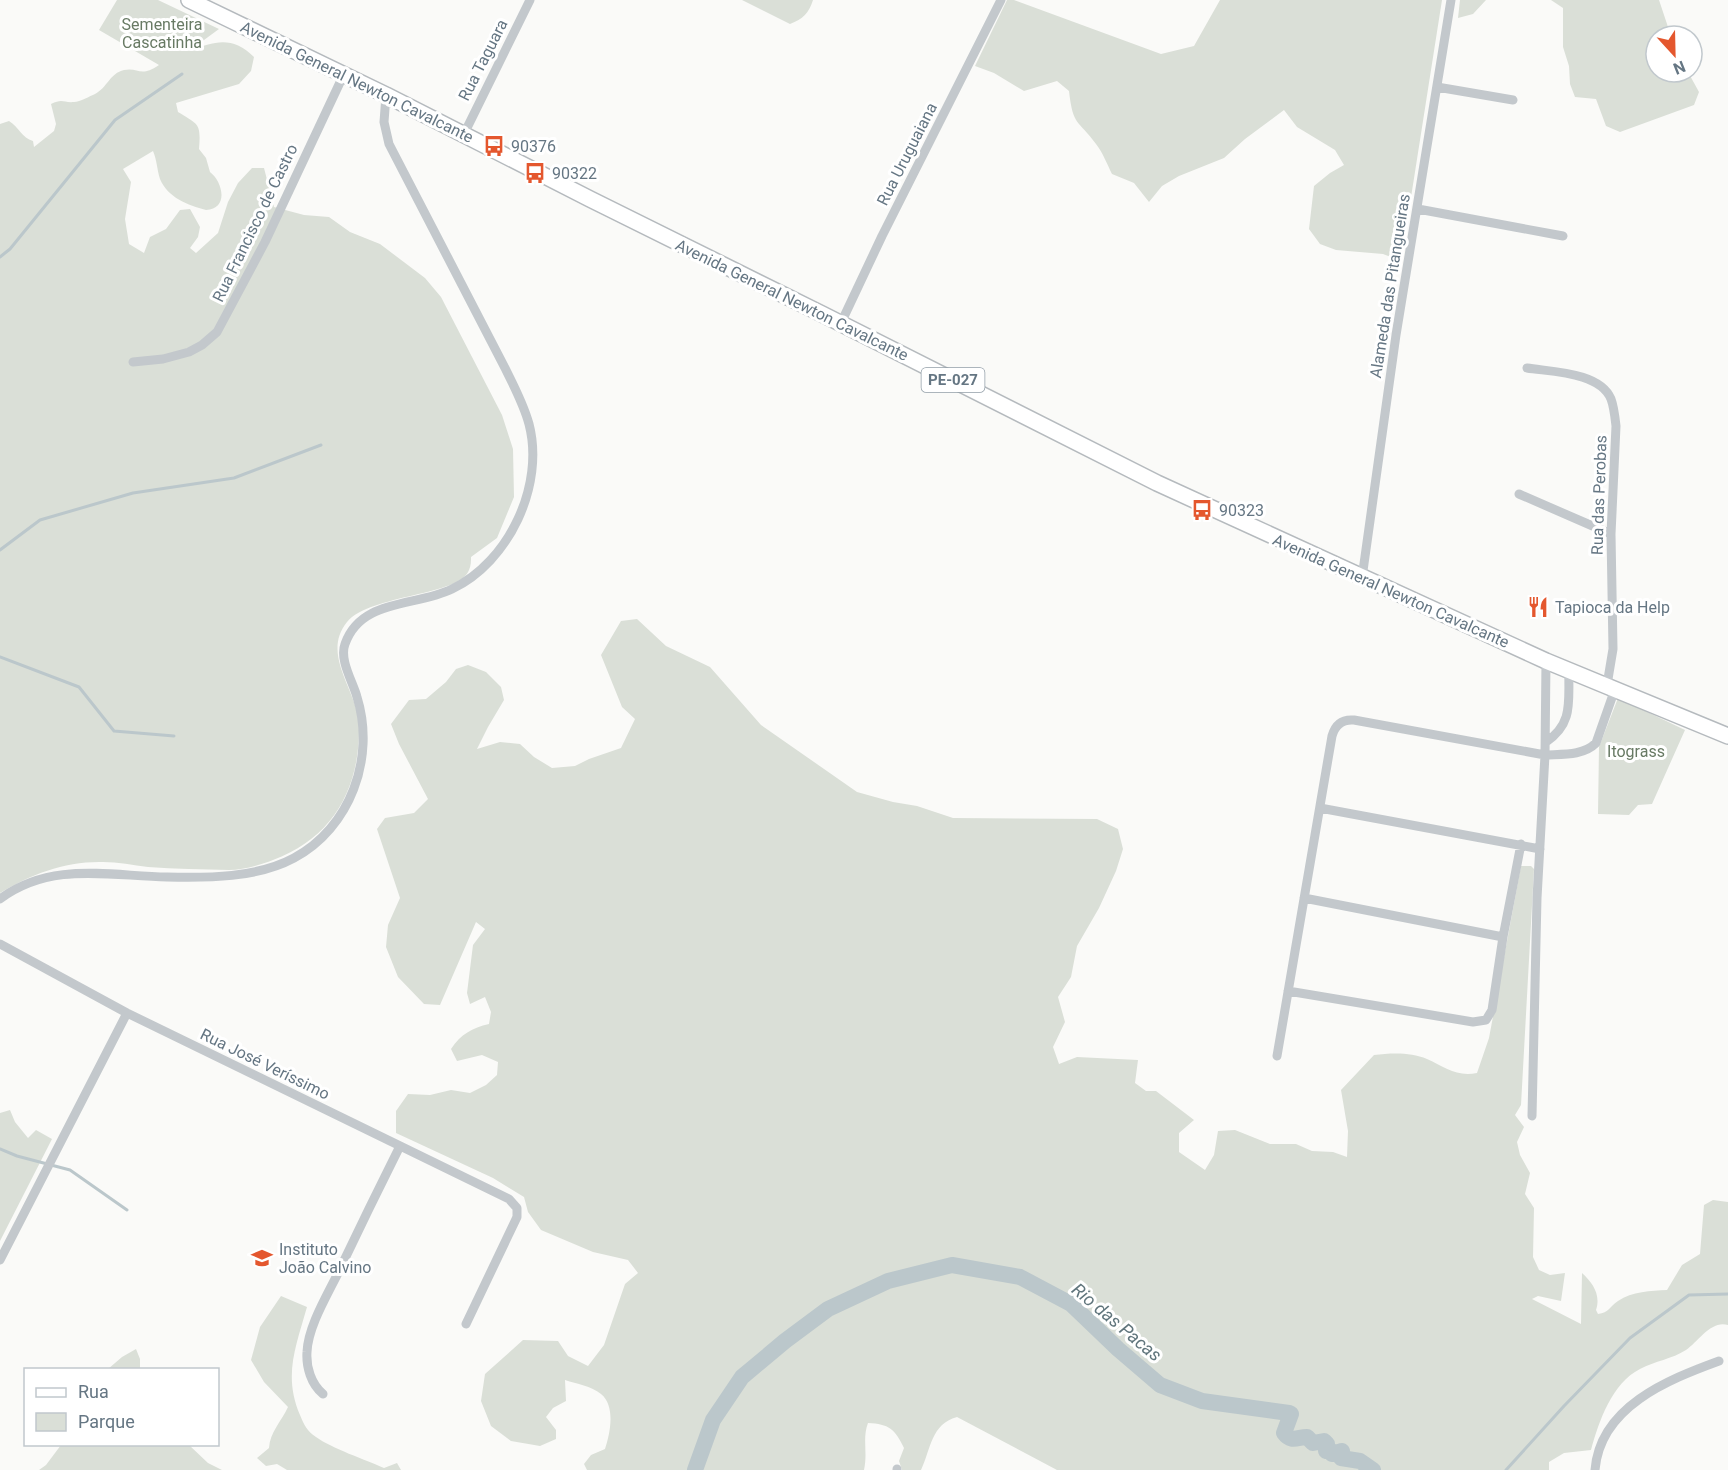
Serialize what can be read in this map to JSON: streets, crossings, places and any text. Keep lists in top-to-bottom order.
{
  "streets": {
    "main road": ["Avenida General Newton Cavalcante", "PE-027"],
    "street": [
      "Rua Taguara",
      "Rua Uruguaiana",
      "Rua Francisco de Castro",
      "Alameda das Pitangueiras",
      "Rua das Perobas",
      "Rua José Veríssimo"
    ]
  },
  "crossings": [
    ["Rua Taguara", "Avenida General Newton Cavalcante"],
    ["Avenida General Newton Cavalcante", "Rua Uruguaiana"],
    ["Avenida General Newton Cavalcante", "Rua Francisco de Castro"],
    ["Avenida General Newton Cavalcante", "Alameda das Pitangueiras"],
    ["Avenida General Newton Cavalcante", "Rua das Perobas"]
  ],
  "water": ["Rio das Pacas"],
  "parks": ["Sementeira Cascatinha", "Itograss"],
  "places": {
    "bus stop": ["90376", "90322", "90323"],
    "restaurant": ["Tapioca da Help"],
    "school or university": ["Instituto João Calvino"]
  },
  "legend": ["Rua", "Parque"],
  "north": "bottom"
}
